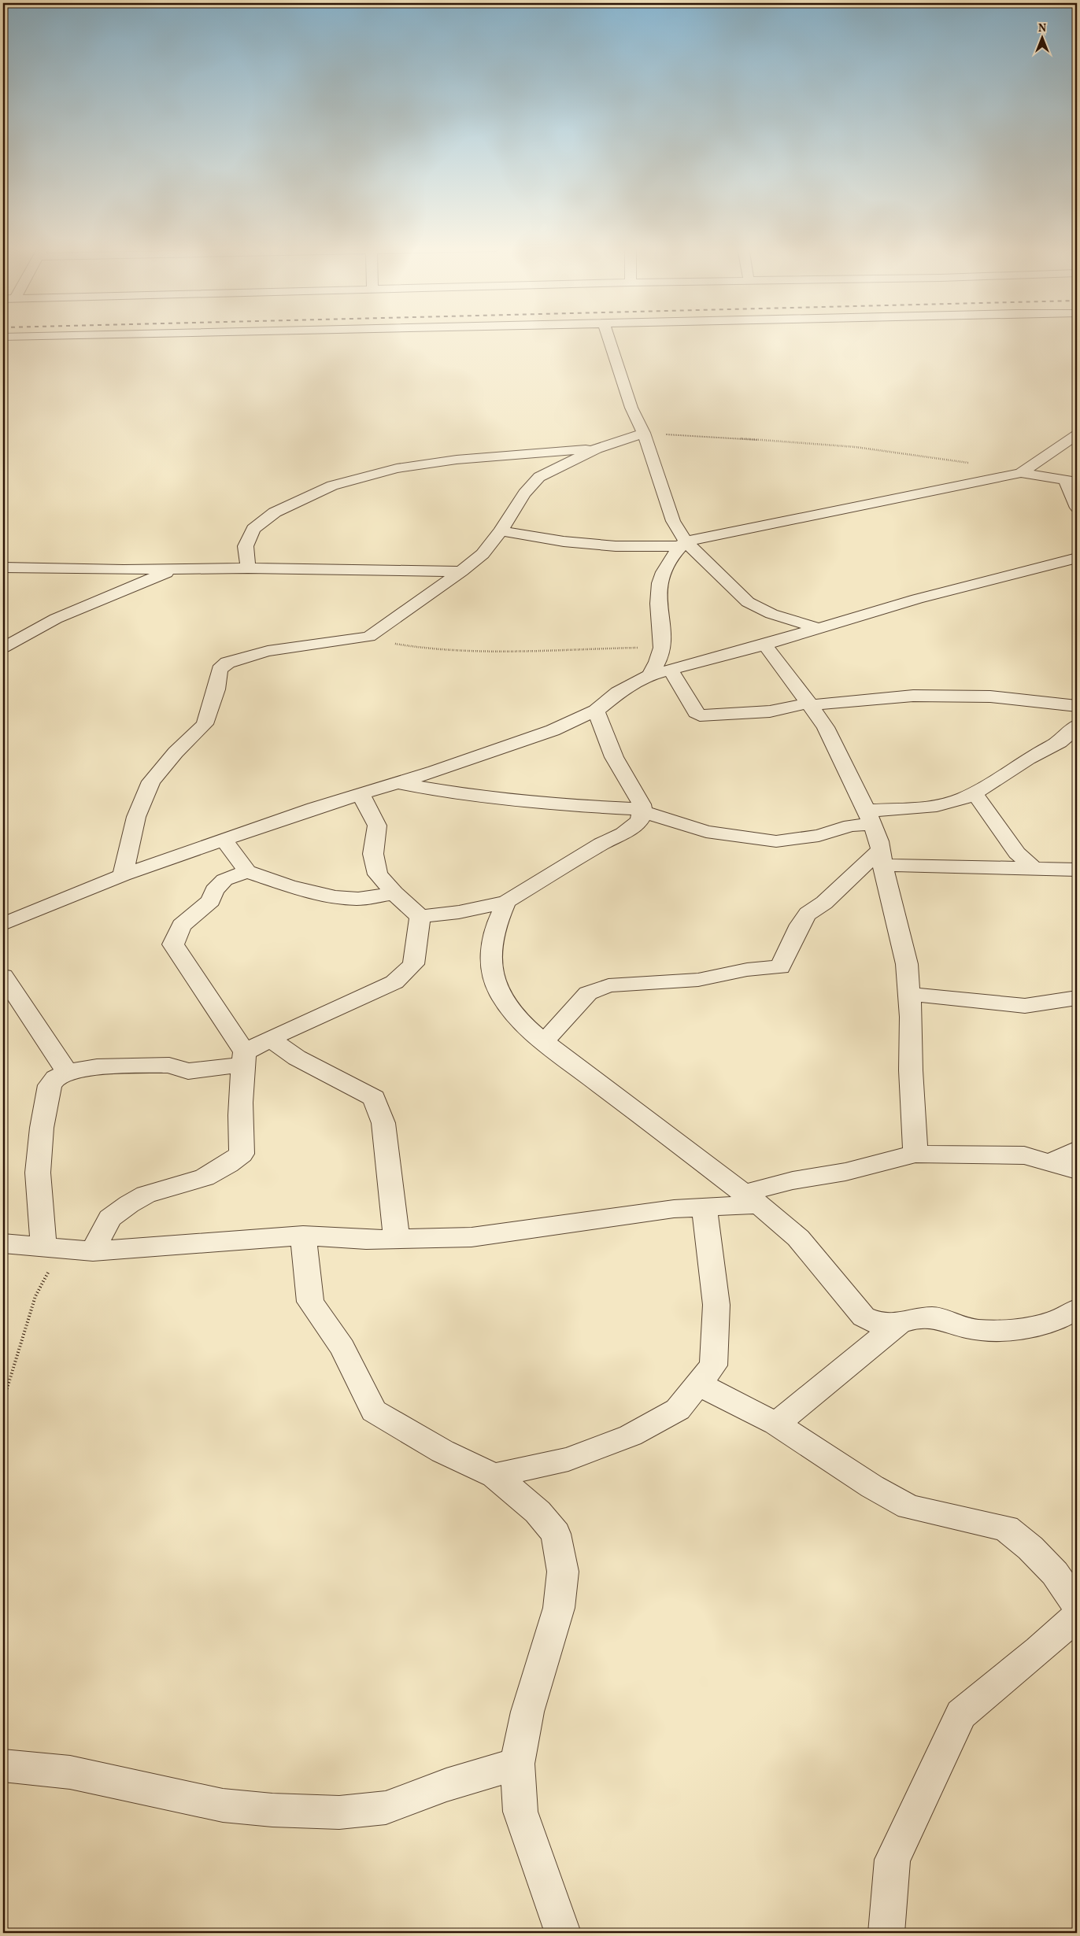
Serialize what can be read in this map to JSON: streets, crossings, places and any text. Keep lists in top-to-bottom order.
{
  "north": "top"
}
